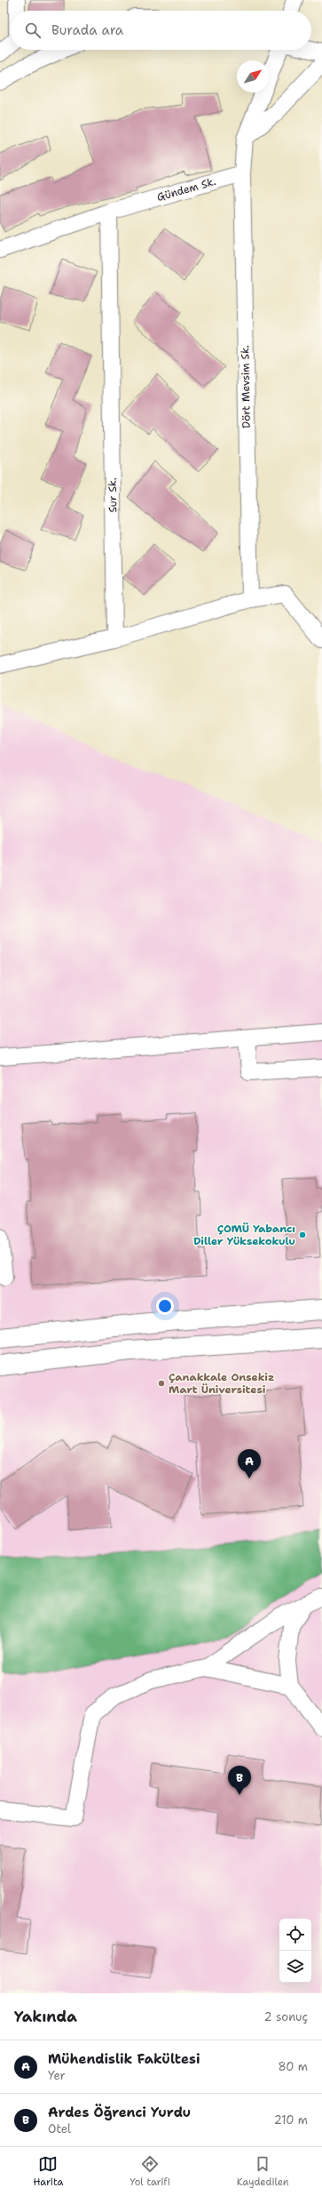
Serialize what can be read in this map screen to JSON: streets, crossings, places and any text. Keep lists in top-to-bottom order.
{
  "streets": {
    "street": ["Gündem Sk.", "Dört Mevsim Sk.", "Sur Sk."]
  },
  "crossings": [
    ["Gündem Sk.", "Dört Mevsim Sk."],
    ["Gündem Sk.", "Sur Sk."]
  ],
  "places": ["ÇOMÜ Yabancı Diller Yüksekokulu", "Çanakkale Onsekiz Mart Üniversitesi"],
  "north": "top right",
  "page": {
    "search": "Burada ara",
    "pins": ["A", "B"],
    "heading": ["Yakında", "2 sonuç"],
    "list": [
      {
        "mark": "A",
        "name": "Mühendislik Fakültesi",
        "note": "Yer",
        "value": "80 m"
      },
      {
        "mark": "B",
        "name": "Ardes Öğrenci Yurdu",
        "note": "Otel",
        "value": "210 m"
      }
    ],
    "nav": ["Harita", "Yol tarifi", "Kaydedilen"]
  }
}
